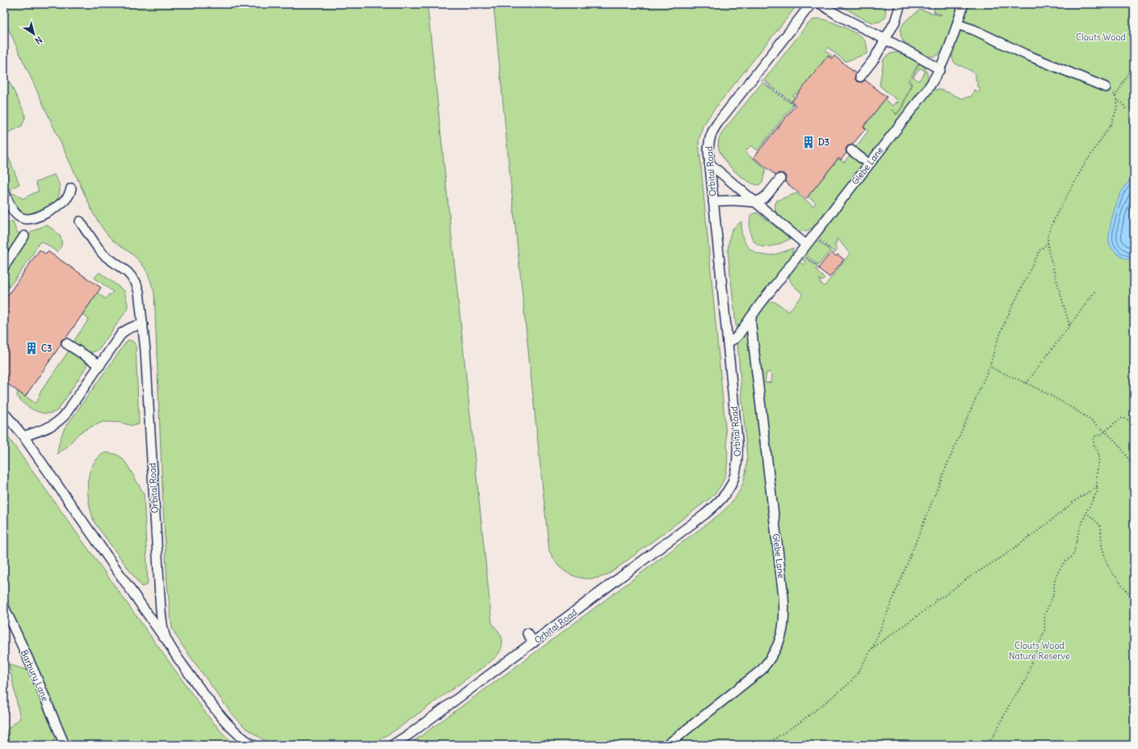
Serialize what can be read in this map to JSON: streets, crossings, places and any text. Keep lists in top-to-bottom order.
{
  "streets": {
    "street": ["Glebe Lane", "Orbital Road", "Barbury Lane"]
  },
  "crossings": [
    ["Glebe Lane", "Orbital Road"]
  ],
  "parks": ["Clouts Wood", "Clouts Wood Nature Reserve"],
  "places": {
    "building": ["D3", "C3"]
  },
  "north": "bottom right"
}
